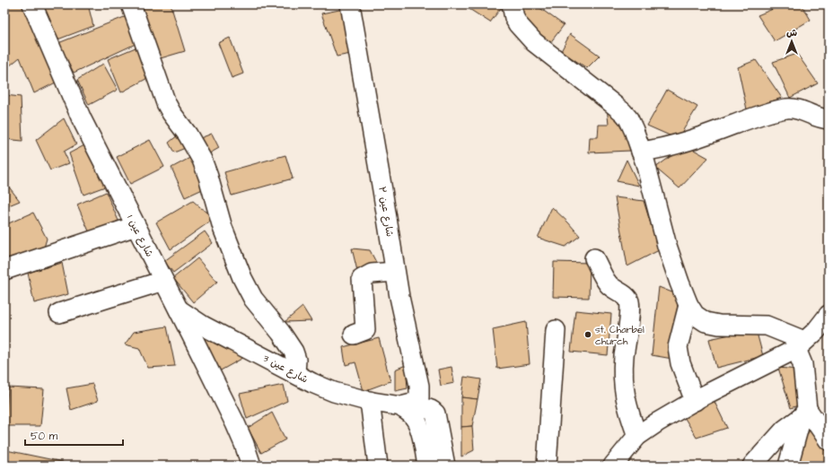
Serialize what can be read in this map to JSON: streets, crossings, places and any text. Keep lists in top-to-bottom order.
{
  "streets": {
    "street": ["شارع عين ٣", "شارع عين 1", "شارع عين 3"]
  },
  "crossings": [
    ["شارع عين ٣", "شارع عين 3"],
    ["شارع عين 1", "شارع عين 3"]
  ],
  "places": ["st. Charbel church"],
  "scale_bar": "50 m",
  "north": "top"
}
